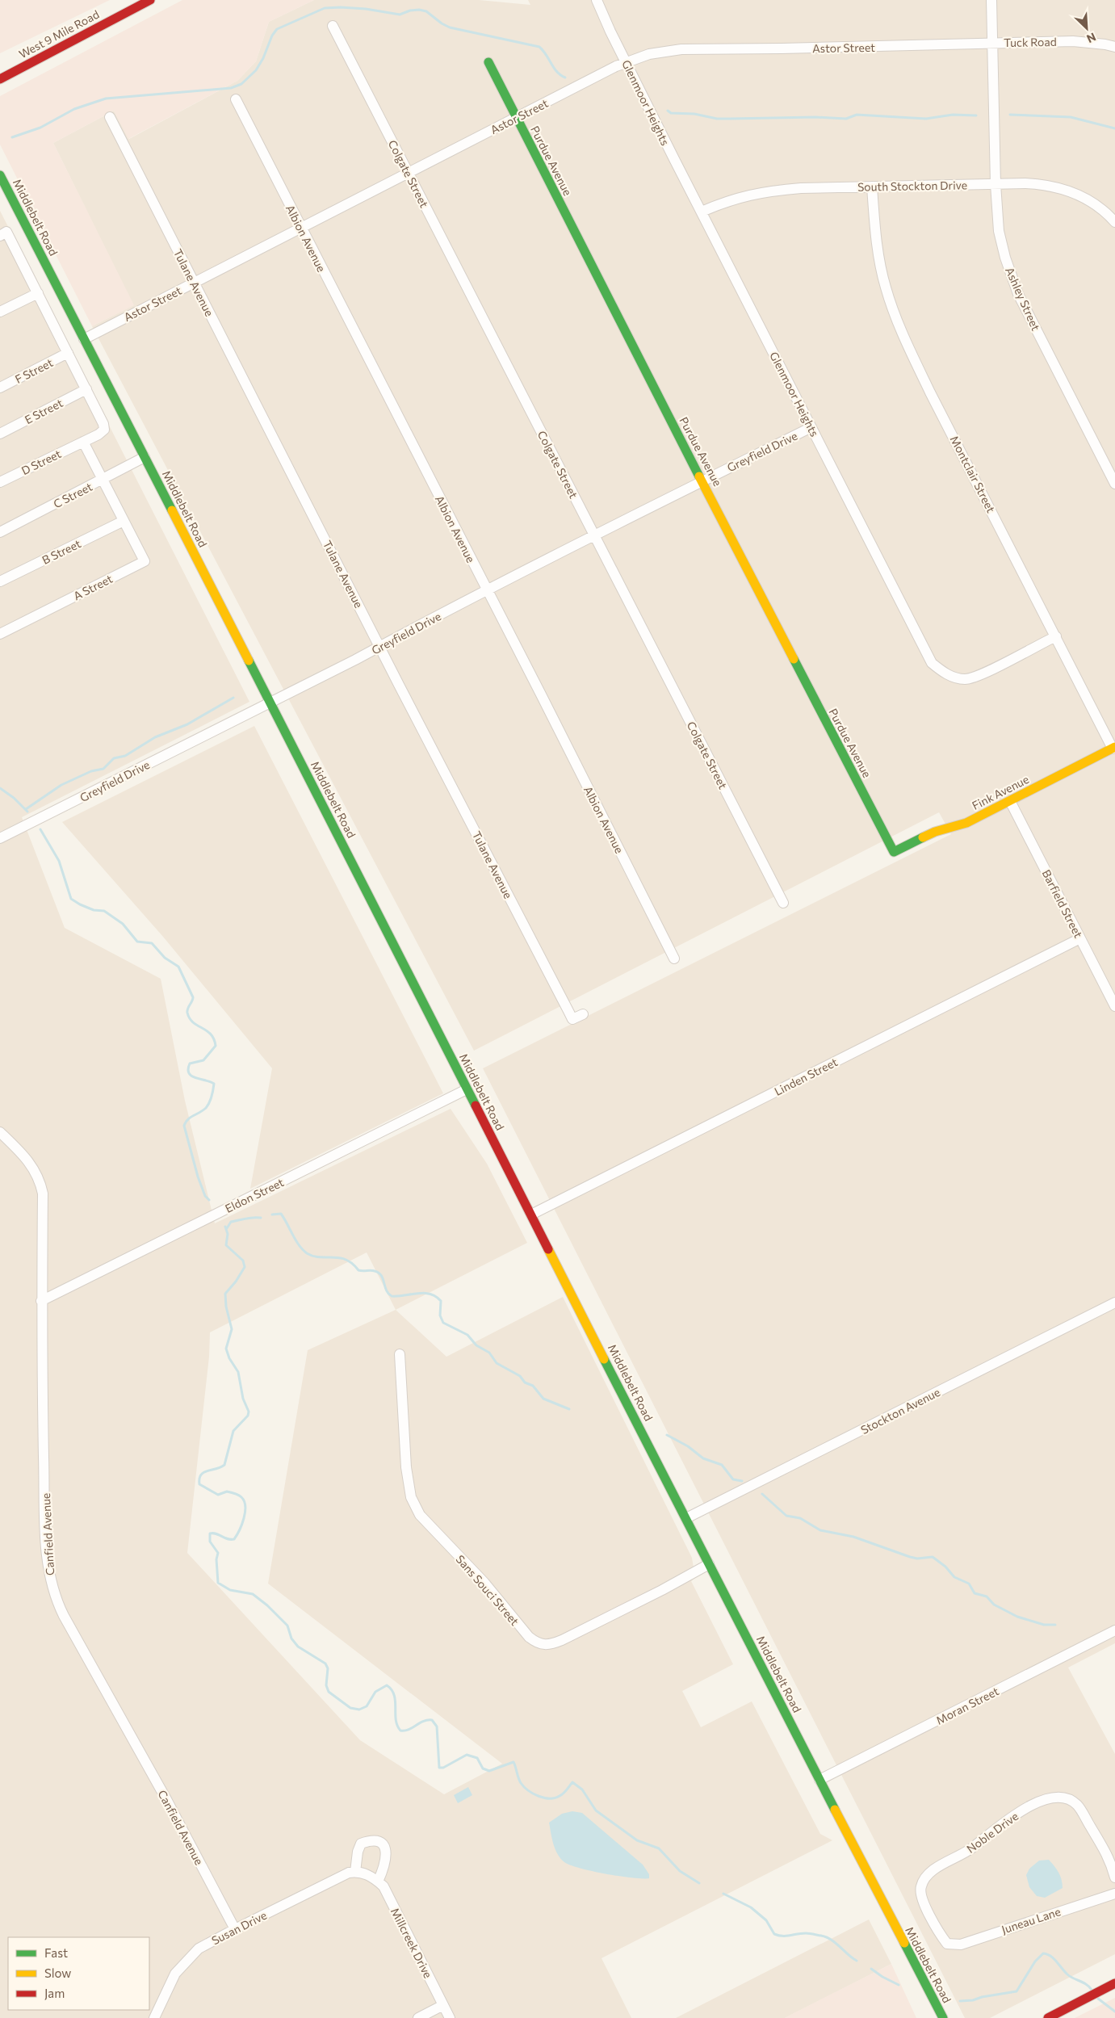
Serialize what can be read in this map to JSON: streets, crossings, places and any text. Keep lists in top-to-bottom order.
{
  "streets": {
    "street": [
      "West 9 Mile Road",
      "Tuck Road",
      "Astor Street",
      "Glenmoor Heights",
      "Purdue Avenue",
      "Colgate Street",
      "South Stockton Drive",
      "Middlebelt Road",
      "Albion Avenue",
      "Tulane Avenue",
      "Ashley Street",
      "F Street",
      "E Street",
      "Greyfield Drive",
      "D Street",
      "Montclair Street",
      "C Street",
      "B Street",
      "A Street",
      "Fink Avenue",
      "Barfield Street",
      "Linden Street",
      "Eldon Street",
      "Stockton Avenue",
      "Canfield Avenue",
      "Sans Souci Street",
      "Moran Street",
      "Noble Drive",
      "Juneau Lane",
      "Susan Drive",
      "Millcreek Drive"
    ]
  },
  "crossings": [
    ["Tuck Road", "Astor Street"],
    ["Tuck Road", "Ashley Street"],
    ["Astor Street", "Glenmoor Heights"],
    ["Astor Street", "Purdue Avenue"],
    ["Astor Street", "Colgate Street"],
    ["Astor Street", "Middlebelt Road"],
    ["Astor Street", "Albion Avenue"],
    ["Astor Street", "Tulane Avenue"],
    ["Astor Street", "Ashley Street"],
    ["Glenmoor Heights", "South Stockton Drive"],
    ["Glenmoor Heights", "Greyfield Drive"],
    ["Glenmoor Heights", "Montclair Street"],
    ["Purdue Avenue", "Greyfield Drive"],
    ["Purdue Avenue", "Fink Avenue"],
    ["Colgate Street", "Greyfield Drive"],
    ["South Stockton Drive", "Ashley Street"],
    ["South Stockton Drive", "Montclair Street"],
    ["Middlebelt Road", "Greyfield Drive"],
    ["Middlebelt Road", "C Street"],
    ["Middlebelt Road", "Linden Street"],
    ["Middlebelt Road", "Eldon Street"],
    ["Middlebelt Road", "Stockton Avenue"],
    ["Middlebelt Road", "Sans Souci Street"],
    ["Middlebelt Road", "Moran Street"],
    ["Albion Avenue", "Greyfield Drive"],
    ["Tulane Avenue", "Greyfield Drive"],
    ["E Street", "D Street"],
    ["D Street", "A Street"],
    ["Montclair Street", "Fink Avenue"],
    ["C Street", "A Street"],
    ["B Street", "A Street"],
    ["Fink Avenue", "Barfield Street"],
    ["Barfield Street", "Linden Street"],
    ["Eldon Street", "Canfield Avenue"],
    ["Canfield Avenue", "Susan Drive"],
    ["Noble Drive", "Juneau Lane"],
    ["Susan Drive", "Millcreek Drive"]
  ],
  "legend": ["Fast", "Slow", "Jam"],
  "north": "bottom right"
}
